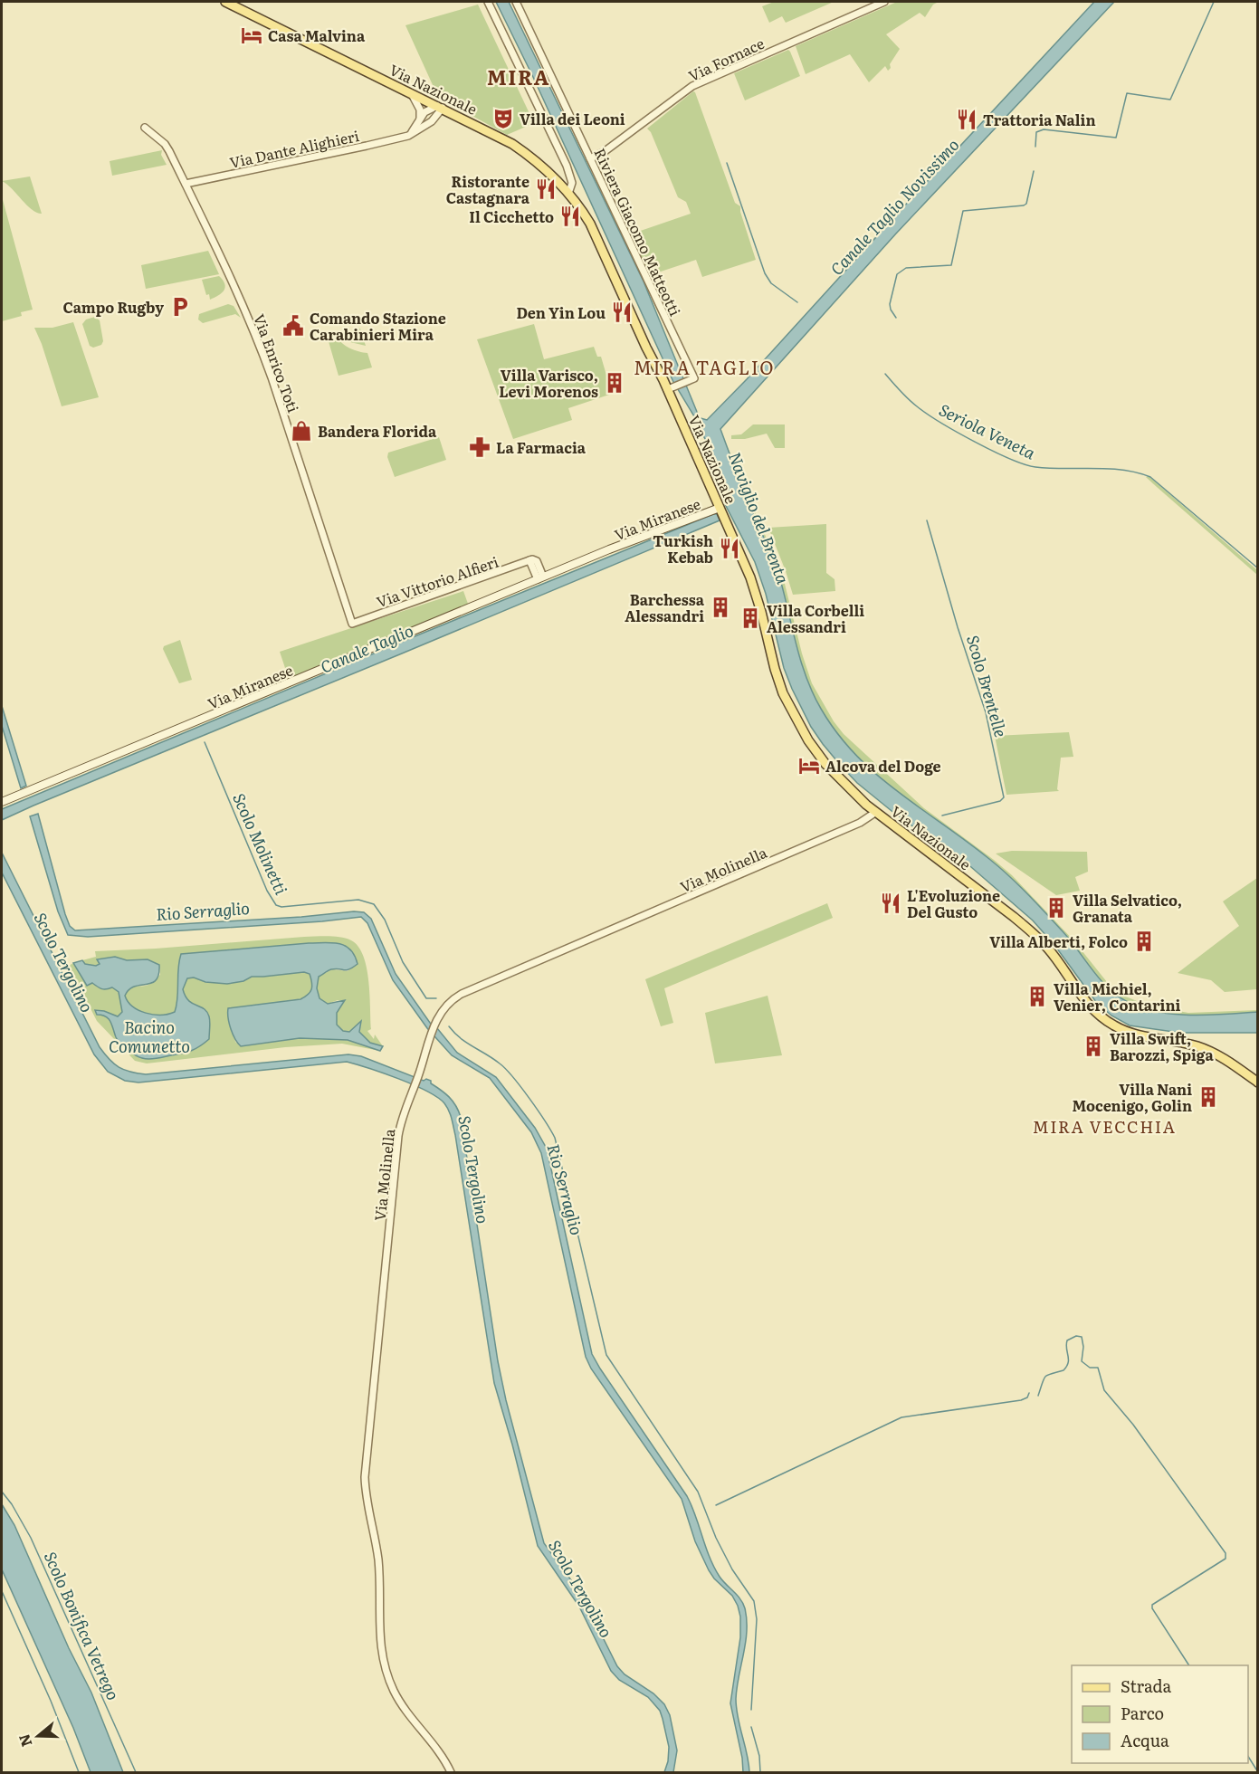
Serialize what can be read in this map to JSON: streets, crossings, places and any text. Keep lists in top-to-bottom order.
{
  "streets": {
    "main road": ["Via Nazionale", "Via Miranese"],
    "street": [
      "Via Fornace",
      "Via Dante Alighieri",
      "Riviera Giacomo Matteotti",
      "Via Enrico Toti",
      "Via Vittorio Alfieri",
      "Via Molinella"
    ]
  },
  "crossings": [
    ["Via Fornace", "Riviera Giacomo Matteotti"],
    ["Via Nazionale", "Via Dante Alighieri"],
    ["Via Nazionale", "Riviera Giacomo Matteotti"],
    ["Via Nazionale", "Via Miranese"],
    ["Via Nazionale", "Via Molinella"],
    ["Via Dante Alighieri", "Via Enrico Toti"],
    ["Via Enrico Toti", "Via Vittorio Alfieri"],
    ["Via Miranese", "Via Vittorio Alfieri"]
  ],
  "districts": ["MIRA", "MIRA TAGLIO", "MIRA VECCHIA"],
  "water": [
    "Canale Taglio Novissimo",
    "Seriola Veneta",
    "Naviglio del Brenta",
    "Canale Taglio",
    "Scolo Brentelle",
    "Scolo Molinetti",
    "Rio Serraglio",
    "Scolo Tergolino",
    "Bacino Comunetto",
    "Scolo Bonifica Vetrego"
  ],
  "places": {
    "hotel": ["Casa Malvina", "Alcova del Doge"],
    "theatre": ["Villa dei Leoni"],
    "restaurant": [
      "Trattoria Nalin",
      "Ristorante Castagnara",
      "Il Cicchetto",
      "Den Yin Lou",
      "Turkish Kebab",
      "L'Evoluzione Del Gusto"
    ],
    "parking": ["Campo Rugby"],
    "public building": ["Comando Stazione Carabinieri Mira"],
    "building": [
      "Villa Varisco, Levi Morenos",
      "Barchessa Alessandri",
      "Villa Corbelli Alessandri",
      "Villa Selvatico, Granata",
      "Villa Alberti, Folco",
      "Villa Michiel, Venier, Contarini",
      "Villa Swift, Barozzi, Spiga",
      "Villa Nani Mocenigo, Golin"
    ],
    "shop": ["Bandera Florida"],
    "pharmacy": ["La Farmacia"]
  },
  "legend": ["Strada", "Parco", "Acqua"],
  "north": "left"
}
